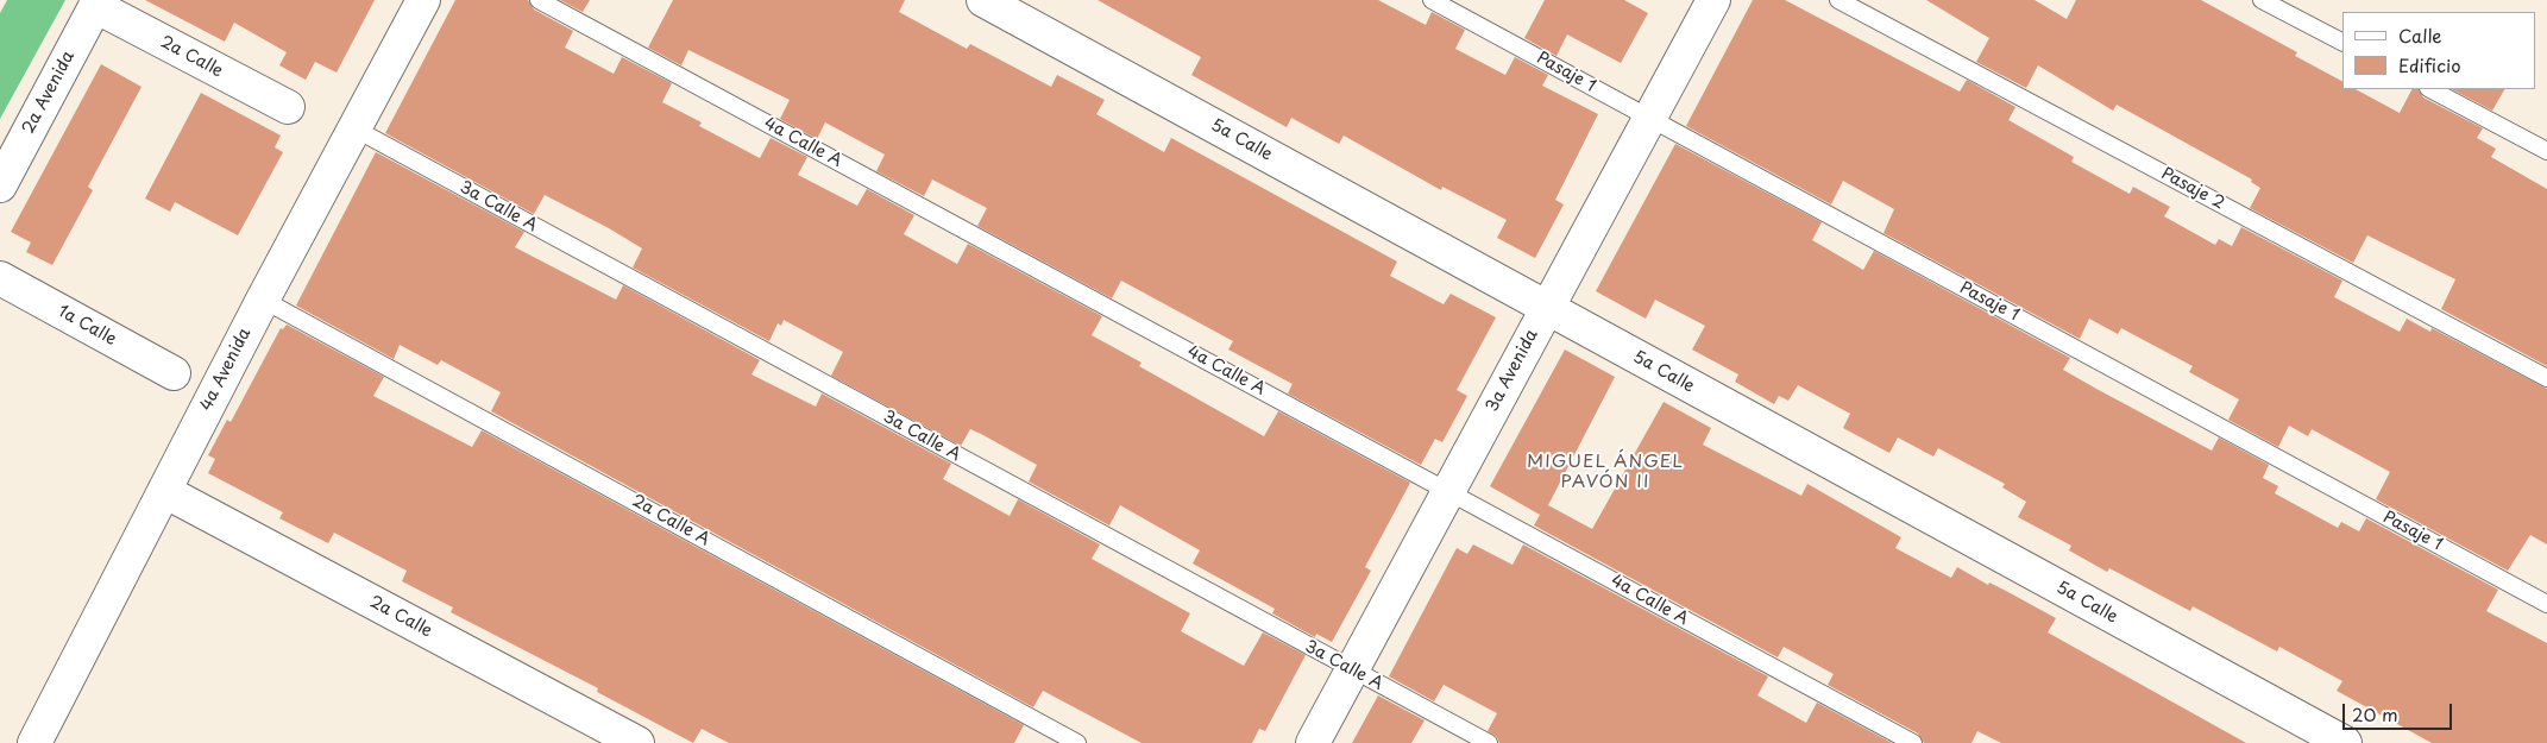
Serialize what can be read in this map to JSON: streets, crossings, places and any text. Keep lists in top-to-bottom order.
{
  "streets": {
    "street": [
      "2a Calle",
      "2a Avenida",
      "5a Calle",
      "1a Calle",
      "4a Avenida",
      "3a Avenida"
    ],
    "lane": [
      "Pasaje 1",
      "4a Calle A",
      "Pasaje 2",
      "3a Calle A",
      "2a Calle A"
    ]
  },
  "crossings": [
    ["2a Calle", "2a Avenida"],
    ["2a Calle", "4a Avenida"],
    ["Pasaje 1", "3a Avenida"],
    ["5a Calle", "3a Avenida"],
    ["4a Calle A", "3a Avenida"],
    ["3a Calle A", "4a Avenida"],
    ["3a Calle A", "3a Avenida"],
    ["4a Avenida", "2a Calle A"]
  ],
  "districts": ["MIGUEL ÁNGEL PAVÓN II"],
  "legend": ["Calle", "Edificio"],
  "scale_bar": "20 m"
}
